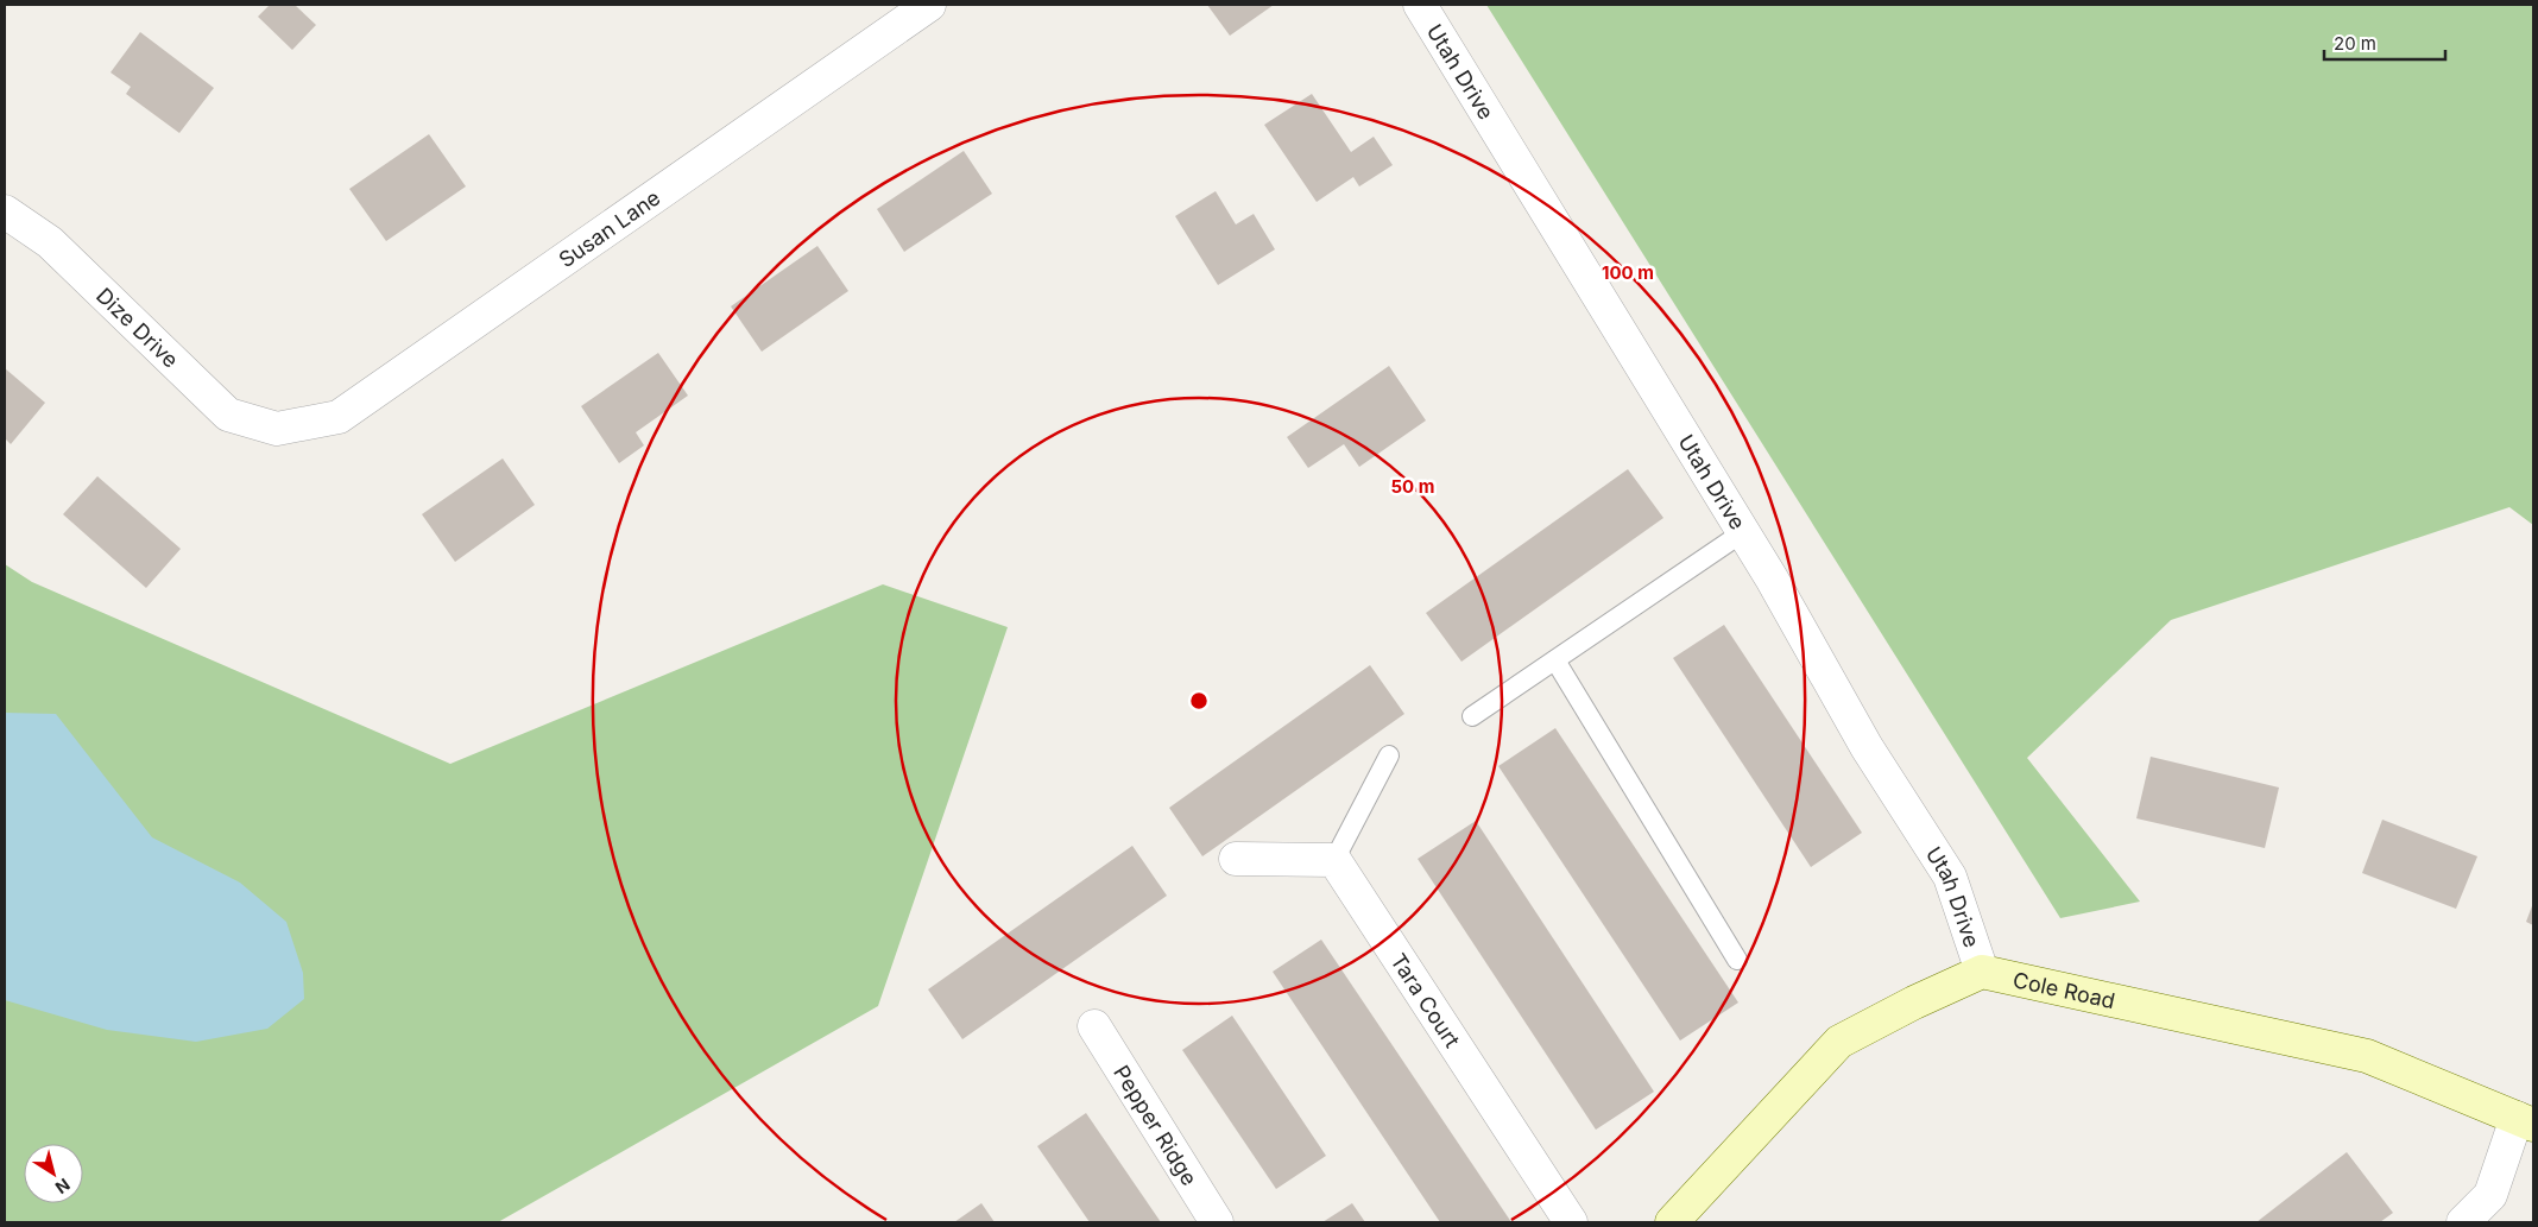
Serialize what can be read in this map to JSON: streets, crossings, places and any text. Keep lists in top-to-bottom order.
{
  "streets": {
    "street": [
      "Utah Drive",
      "Susan Lane",
      "Dize Drive",
      "Cole Road",
      "Tara Court",
      "Pepper Ridge"
    ]
  },
  "crossings": [
    ["Utah Drive", "Cole Road"],
    ["Susan Lane", "Dize Drive"]
  ],
  "scale_bar": "20 m",
  "north": "bottom right",
  "rings": ["100 m", "50 m"]
}
